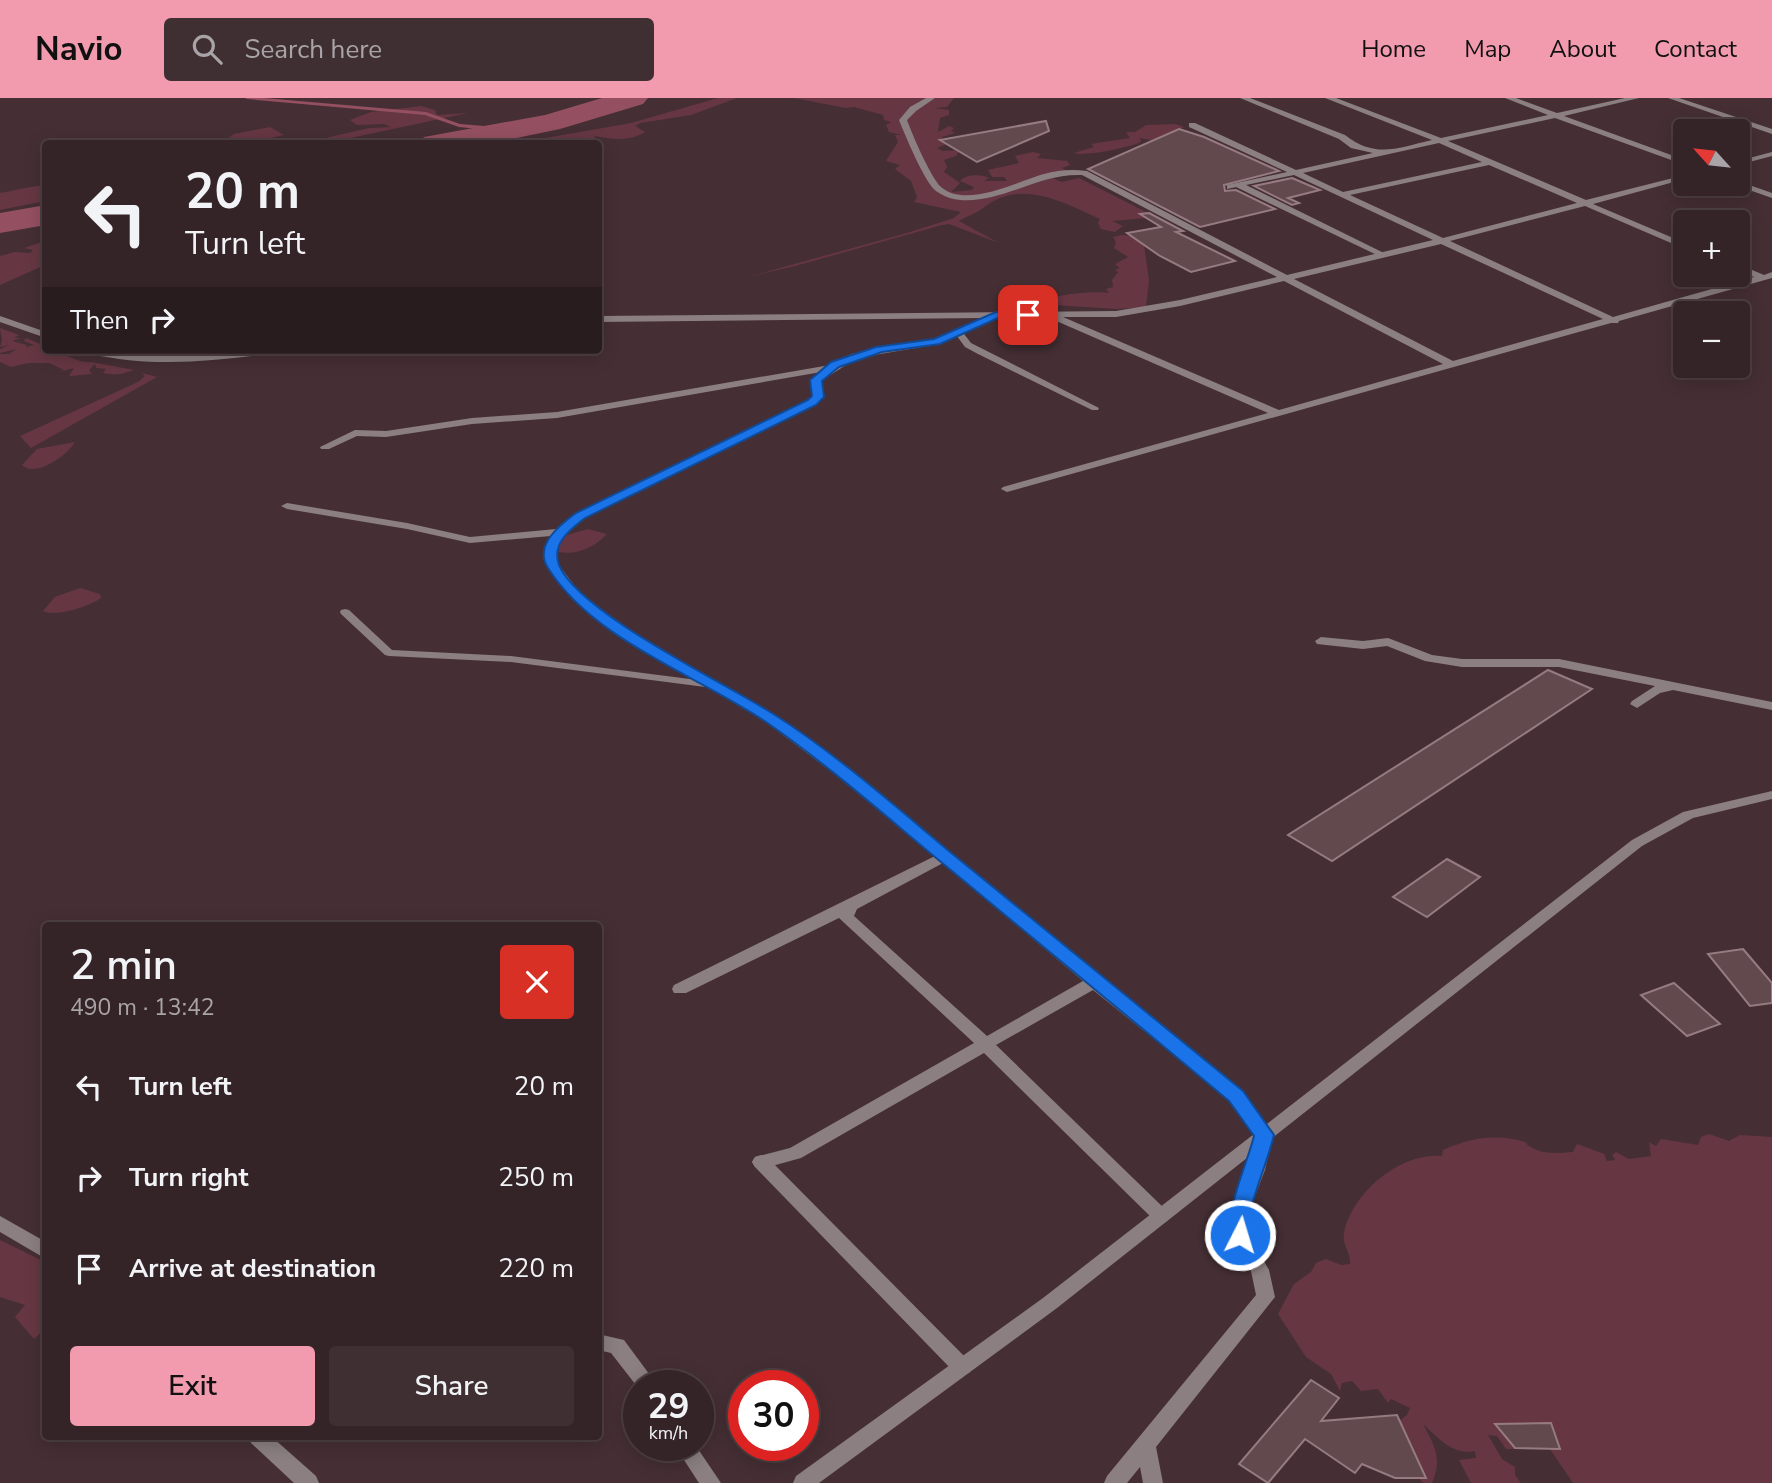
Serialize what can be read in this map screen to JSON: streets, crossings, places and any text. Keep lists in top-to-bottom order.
{
  "north": "top left",
  "page": {
    "header": "Navio",
    "search": "Search here",
    "nav": [
      "Home",
      "Map",
      "About",
      "Contact"
    ],
    "map_buttons": ["+", "−"],
    "turn": ["20 m", "Turn left"],
    "then": "Then",
    "heading": ["2 min", "490 m · 13:42"],
    "list": [
      {
        "name": "Turn left",
        "value": "20 m"
      },
      {
        "name": "Turn right",
        "value": "250 m"
      },
      {
        "name": "Arrive at destination",
        "value": "220 m"
      }
    ],
    "buttons": ["Exit", "Share"],
    "speed": "29 km/h",
    "limit": "30"
  }
}
